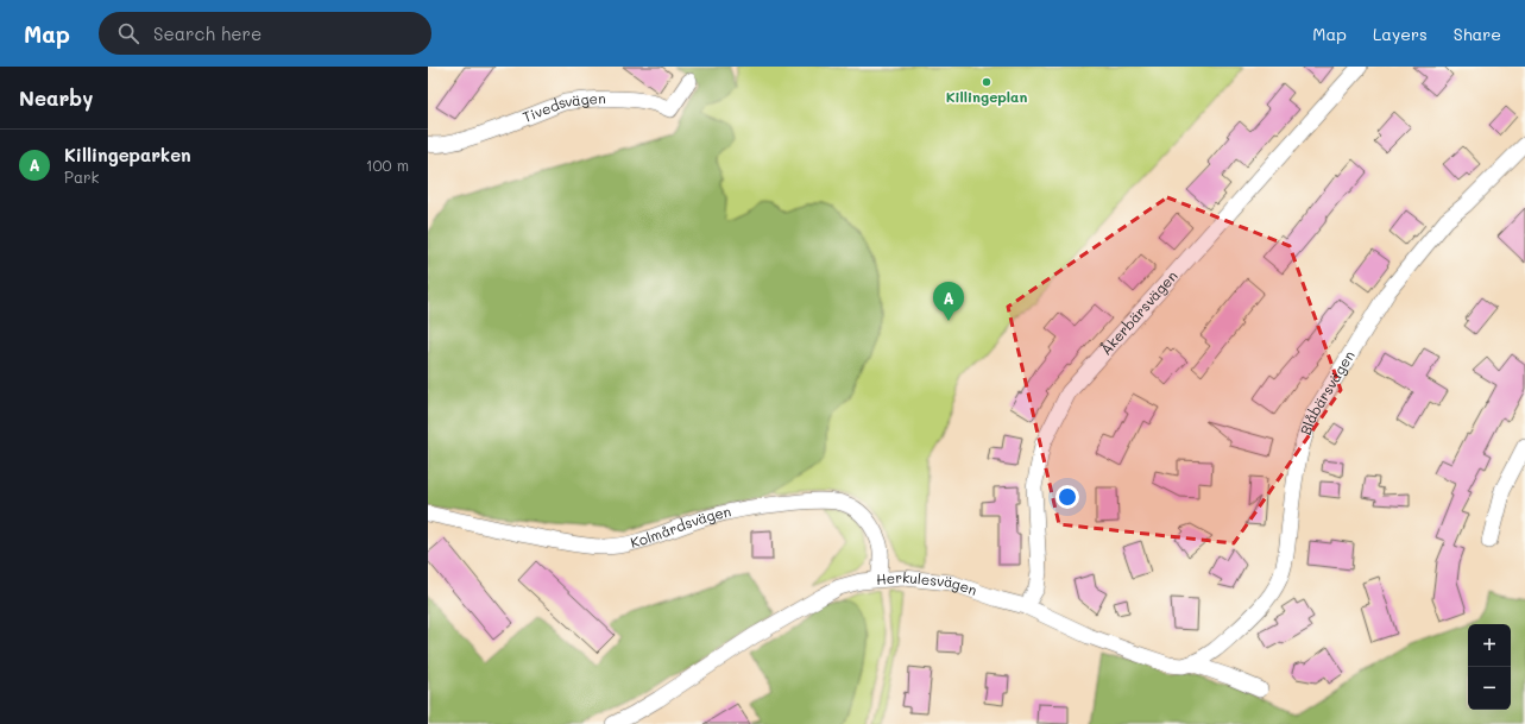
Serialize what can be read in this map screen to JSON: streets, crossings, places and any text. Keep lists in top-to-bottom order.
{
  "streets": {
    "street": [
      "Tivedsvägen",
      "Åkerbärsvägen",
      "Blåbärsvägen",
      "Kolmårdsvägen",
      "Herkulesvägen"
    ]
  },
  "crossings": [
    ["Åkerbärsvägen", "Herkulesvägen"],
    ["Blåbärsvägen", "Herkulesvägen"],
    ["Kolmårdsvägen", "Herkulesvägen"]
  ],
  "places": ["Killingeplan"],
  "page": {
    "header": "Map",
    "search": "Search here",
    "nav": ["Map", "Layers", "Share"],
    "heading": "Nearby",
    "list": [
      {
        "mark": "A",
        "name": "Killingeparken",
        "note": "Park",
        "value": "100 m"
      }
    ],
    "pins": "A",
    "map_buttons": ["+", "−"]
  }
}
